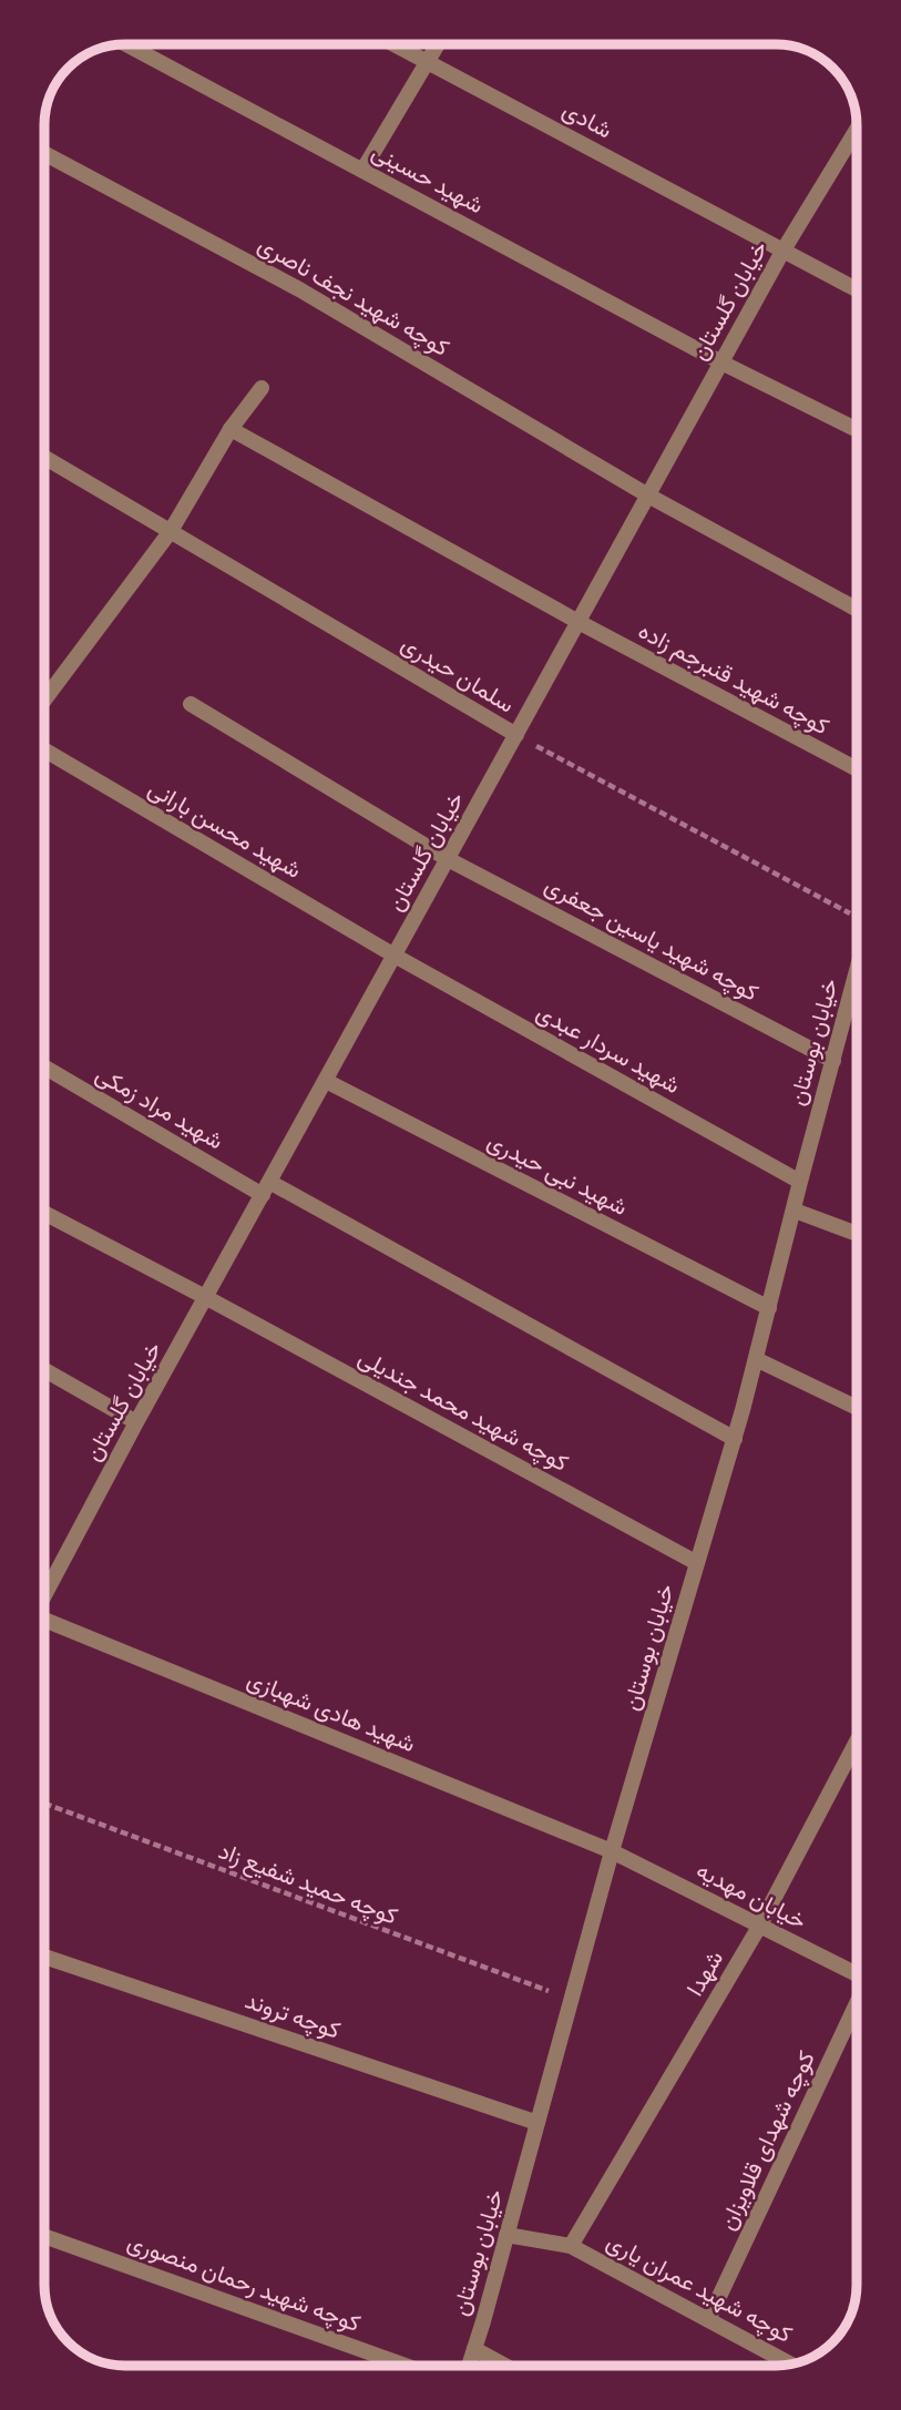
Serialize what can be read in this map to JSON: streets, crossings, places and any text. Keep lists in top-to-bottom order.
{
  "streets": {
    "street": [
      "شادی",
      "شهید حسینی",
      "کوچه شهید نجف ناصری",
      "خیابان گلستان",
      "سلمان حیدری",
      "کوچه شهید قنبرجم زاده",
      "شهید محسن بارانی",
      "کوچه شهید یاسین جعفری",
      "خیابان بوستان",
      "شهید سردار عبدی",
      "شهید مراد زمکی",
      "شهید نبی حیدری",
      "کوچه شهید محمد جندیلی",
      "شهید هادی شهبازی",
      "خیابان مهدیه",
      "شهدا",
      "کوچه تروند",
      "کوچه شهدای قلاویزان",
      "کوچه شهید رحمان منصوری",
      "کوچه شهید عمران یاری"
    ],
    "path": ["کوچه حمید شفیع زاد"]
  },
  "crossings": [
    ["شادی", "خیابان گلستان"],
    ["شهید حسینی", "خیابان گلستان"],
    ["کوچه شهید نجف ناصری", "خیابان گلستان"],
    ["خیابان گلستان", "سلمان حیدری"],
    ["خیابان گلستان", "کوچه شهید قنبرجم زاده"],
    ["خیابان گلستان", "شهید محسن بارانی"],
    ["خیابان گلستان", "کوچه شهید یاسین جعفری"],
    ["خیابان گلستان", "شهید سردار عبدی"],
    ["خیابان گلستان", "شهید مراد زمکی"],
    ["خیابان گلستان", "شهید نبی حیدری"],
    ["خیابان گلستان", "کوچه شهید محمد جندیلی"],
    ["شهید محسن بارانی", "شهید سردار عبدی"],
    ["کوچه شهید یاسین جعفری", "خیابان بوستان"],
    ["خیابان بوستان", "شهید سردار عبدی"],
    ["خیابان بوستان", "شهید مراد زمکی"],
    ["خیابان بوستان", "شهید نبی حیدری"],
    ["خیابان بوستان", "کوچه شهید محمد جندیلی"],
    ["خیابان بوستان", "شهید هادی شهبازی"],
    ["خیابان بوستان", "کوچه حمید شفیع زاد"],
    ["خیابان بوستان", "خیابان مهدیه"],
    ["خیابان بوستان", "کوچه تروند"],
    ["خیابان بوستان", "کوچه شهید عمران یاری"],
    ["شهید هادی شهبازی", "خیابان مهدیه"],
    ["خیابان مهدیه", "شهدا"],
    ["شهدا", "کوچه شهید عمران یاری"],
    ["کوچه شهدای قلاویزان", "کوچه شهید عمران یاری"]
  ]
}
